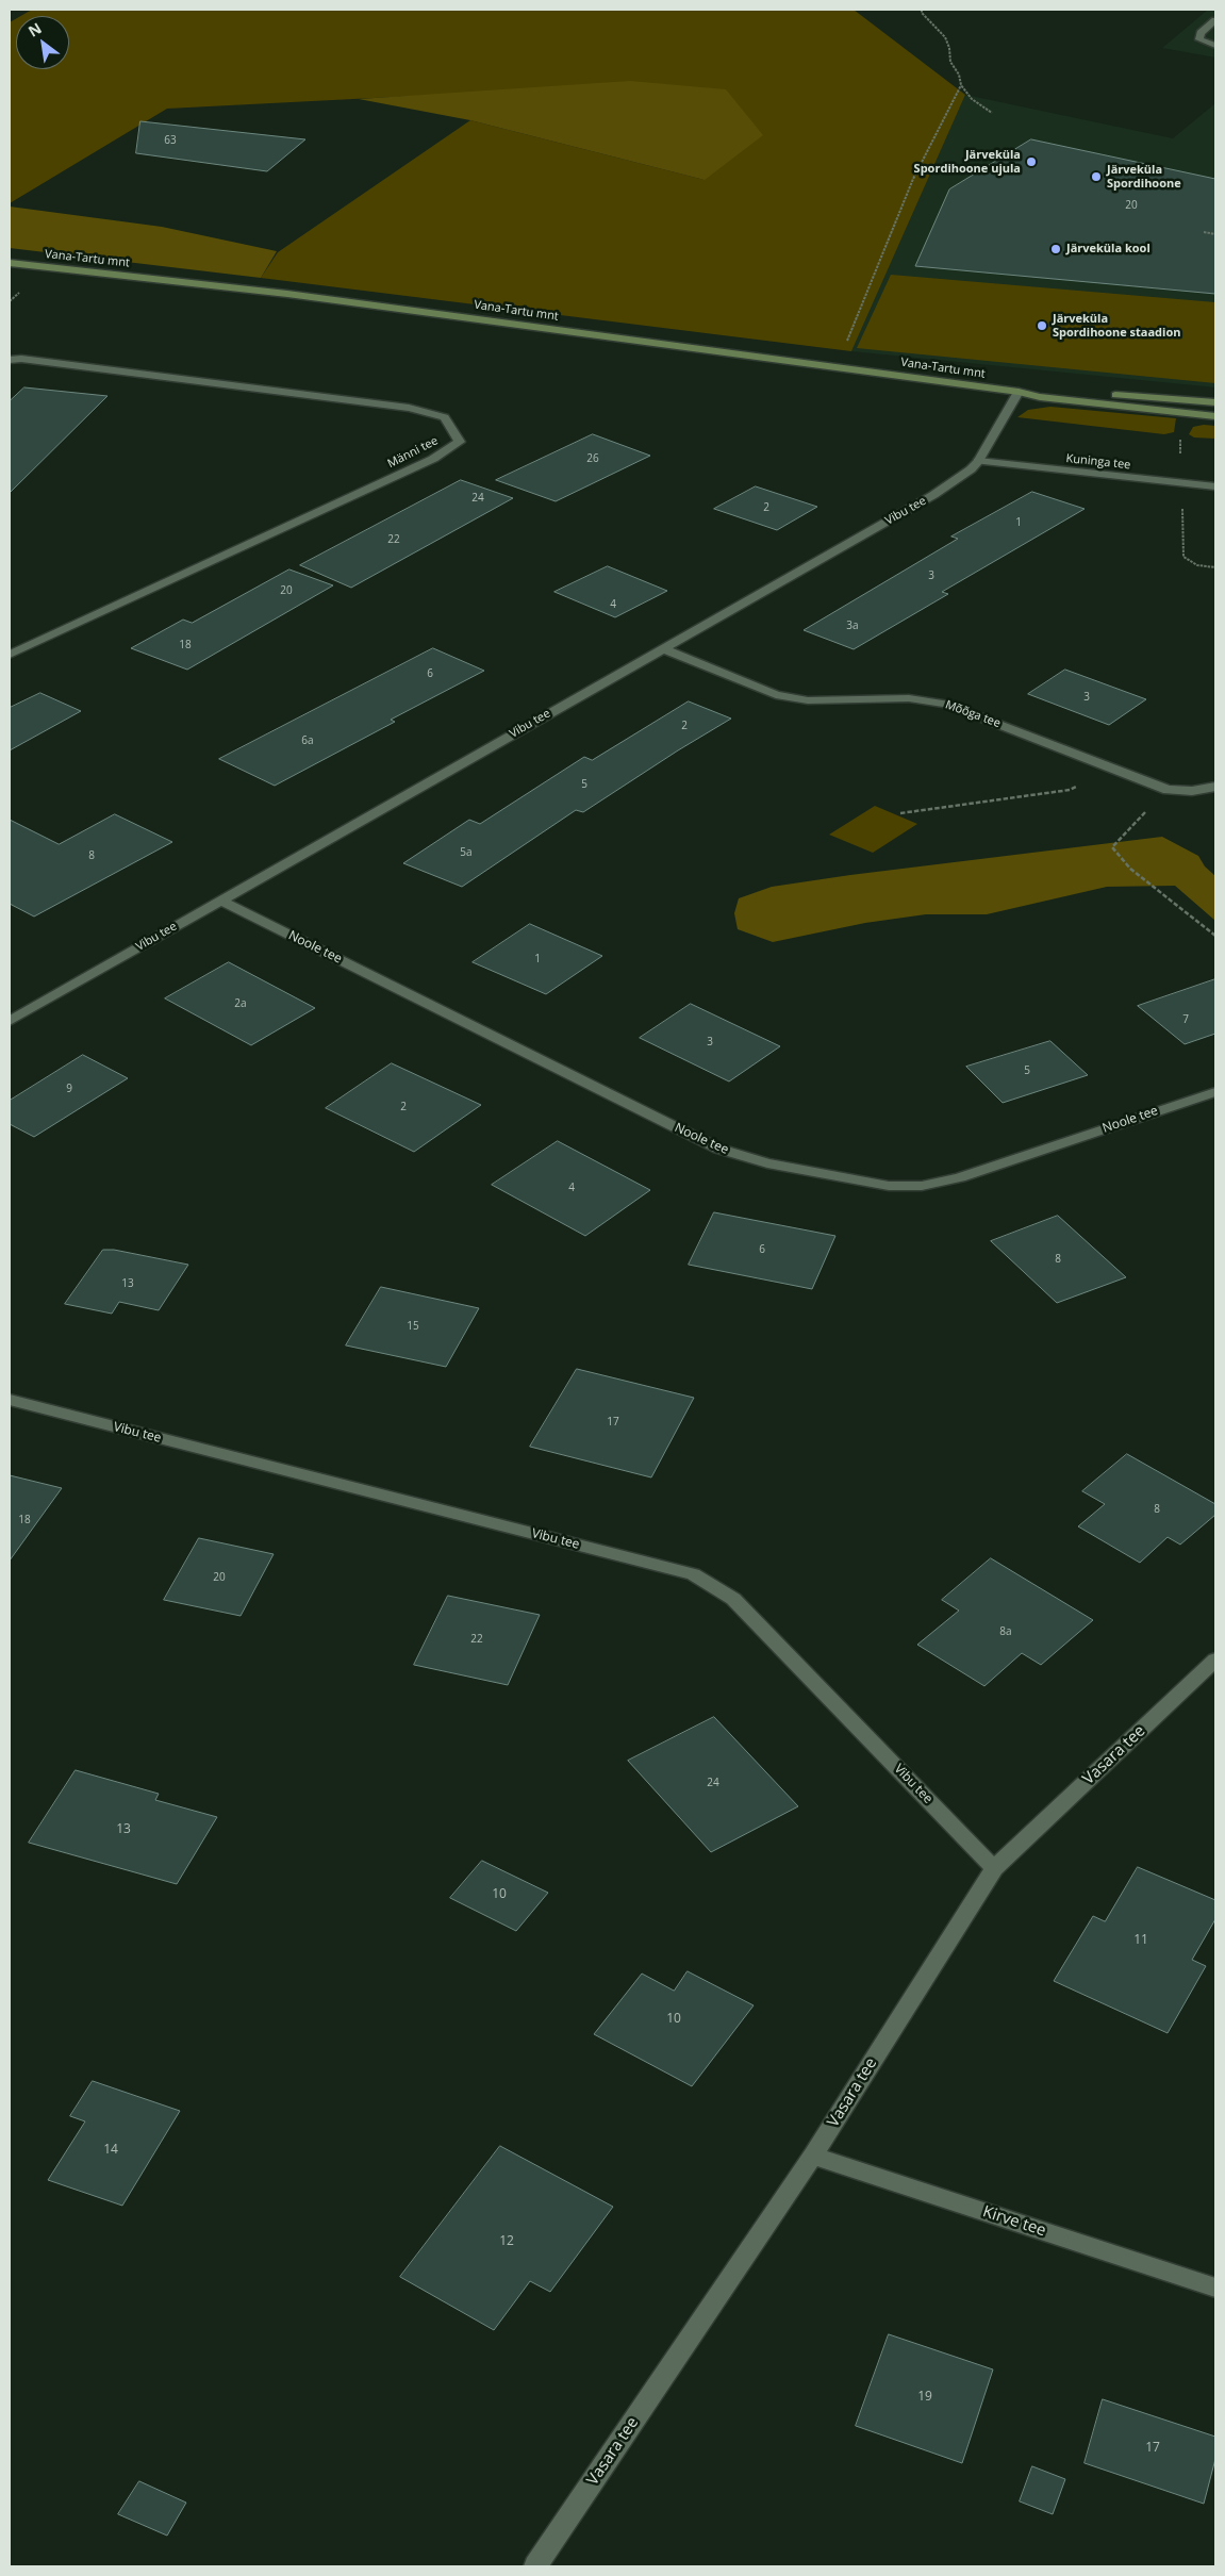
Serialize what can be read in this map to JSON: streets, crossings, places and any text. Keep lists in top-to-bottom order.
{
  "streets": {
    "street": [
      "Vana-Tartu mnt",
      "Männi tee",
      "Kuninga tee",
      "Vibu tee",
      "Mõõga tee",
      "Noole tee",
      "Vasara tee",
      "Kirve tee"
    ]
  },
  "crossings": [
    ["Vana-Tartu mnt", "Vibu tee"],
    ["Kuninga tee", "Vibu tee"],
    ["Vibu tee", "Mõõga tee"],
    ["Vibu tee", "Noole tee"],
    ["Vibu tee", "Vasara tee"],
    ["Vasara tee", "Kirve tee"]
  ],
  "places": [
    "Järveküla Spordihoone ujula",
    "Järveküla Spordihoone",
    "Järveküla kool",
    "Järveküla Spordihoone staadion"
  ],
  "house_numbers": [
    "63",
    "20",
    "26",
    "24",
    "2",
    "1",
    "22",
    "3",
    "20",
    "4",
    "3a",
    "18",
    "6",
    "3",
    "2",
    "6a",
    "5",
    "5a",
    "8",
    "1",
    "2a",
    "7",
    "3",
    "5",
    "9",
    "2",
    "4",
    "6",
    "8",
    "13",
    "15",
    "17",
    "8",
    "18",
    "20",
    "8a",
    "22",
    "24",
    "13",
    "10",
    "11",
    "10",
    "14",
    "12",
    "19",
    "17"
  ],
  "north": "top left"
}
